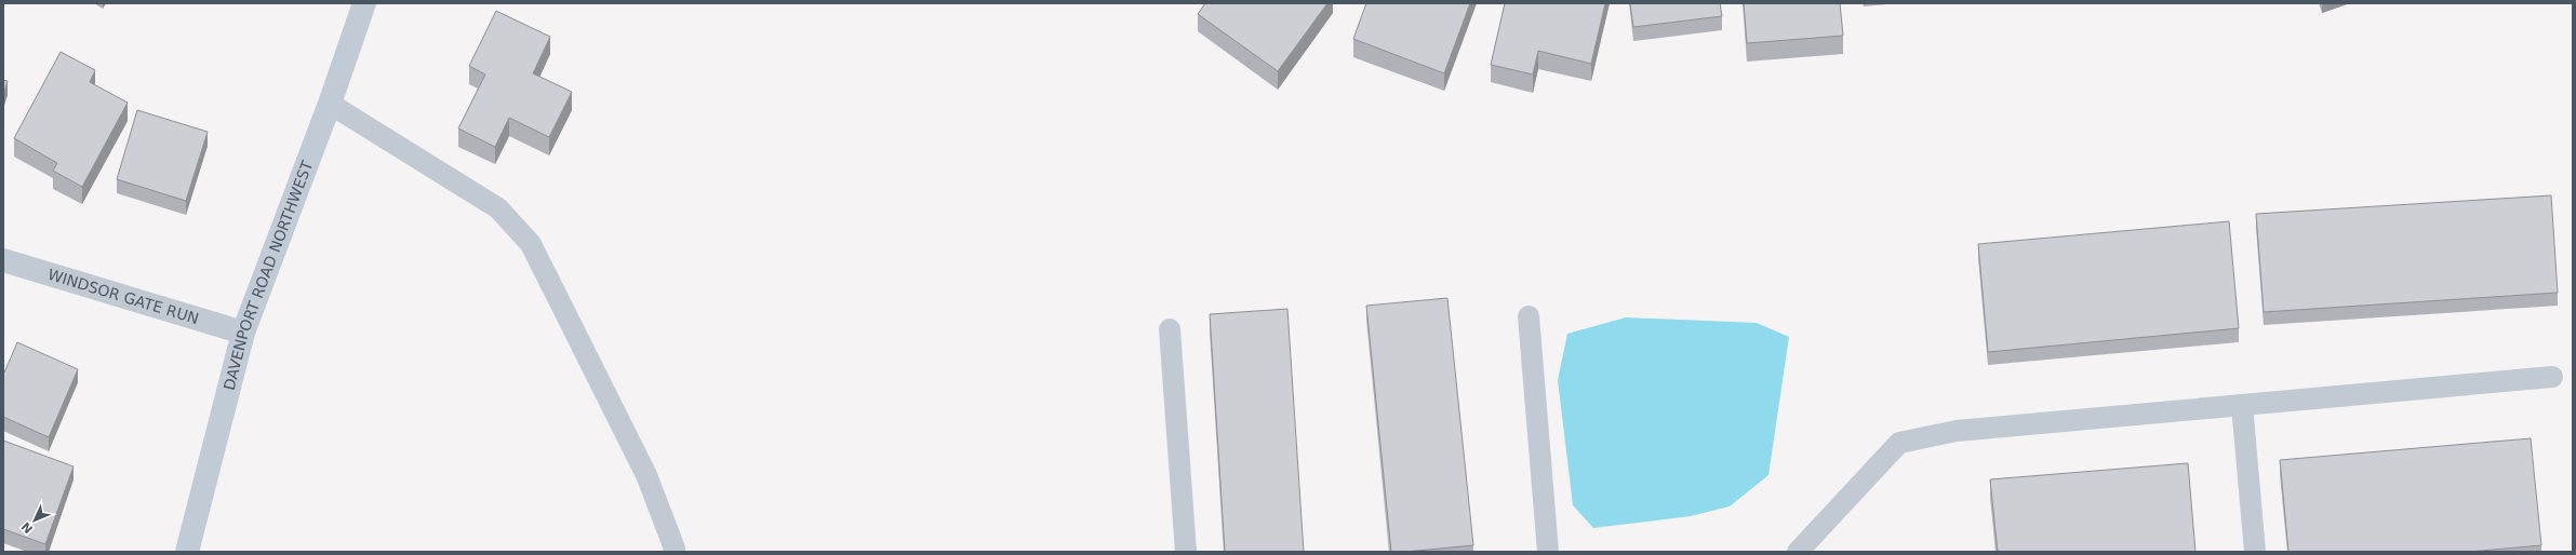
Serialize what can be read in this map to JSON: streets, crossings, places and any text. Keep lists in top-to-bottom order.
{
  "streets": {
    "street": ["DAVENPORT ROAD NORTHWEST", "WINDSOR GATE RUN"]
  },
  "crossings": [
    ["DAVENPORT ROAD NORTHWEST", "WINDSOR GATE RUN"]
  ],
  "north": "bottom left"
}
